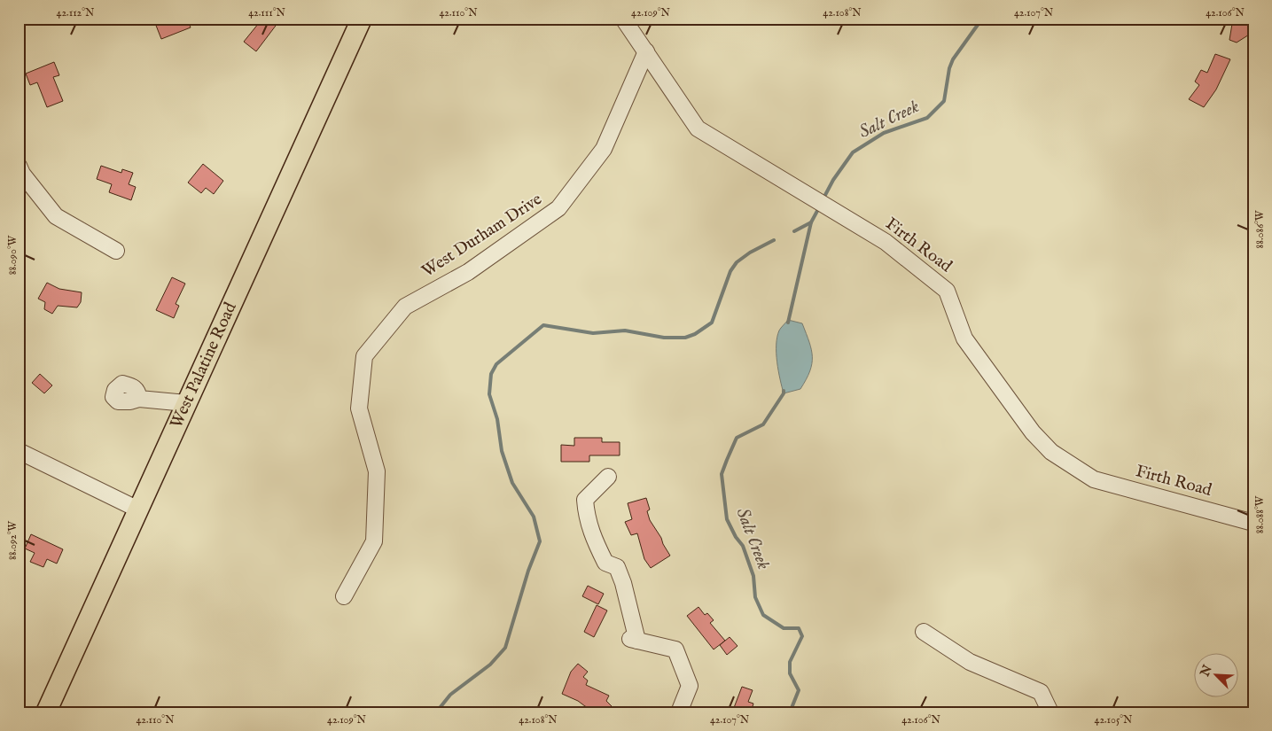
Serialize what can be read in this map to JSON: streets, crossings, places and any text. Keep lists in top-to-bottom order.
{
  "streets": {
    "main road": ["West Palatine Road"],
    "street": ["West Durham Drive", "Firth Road"]
  },
  "crossings": [
    ["West Durham Drive", "Firth Road"]
  ],
  "water": ["Salt Creek"],
  "north": "top left",
  "coordinates": [
    "42.112°N",
    "42.111°N",
    "42.110°N",
    "42.109°N",
    "42.108°N",
    "42.107°N",
    "42.106°N",
    "88.086°W",
    "88.090°W",
    "88.088°W",
    "88.092°W",
    "42.105°N"
  ]
}
